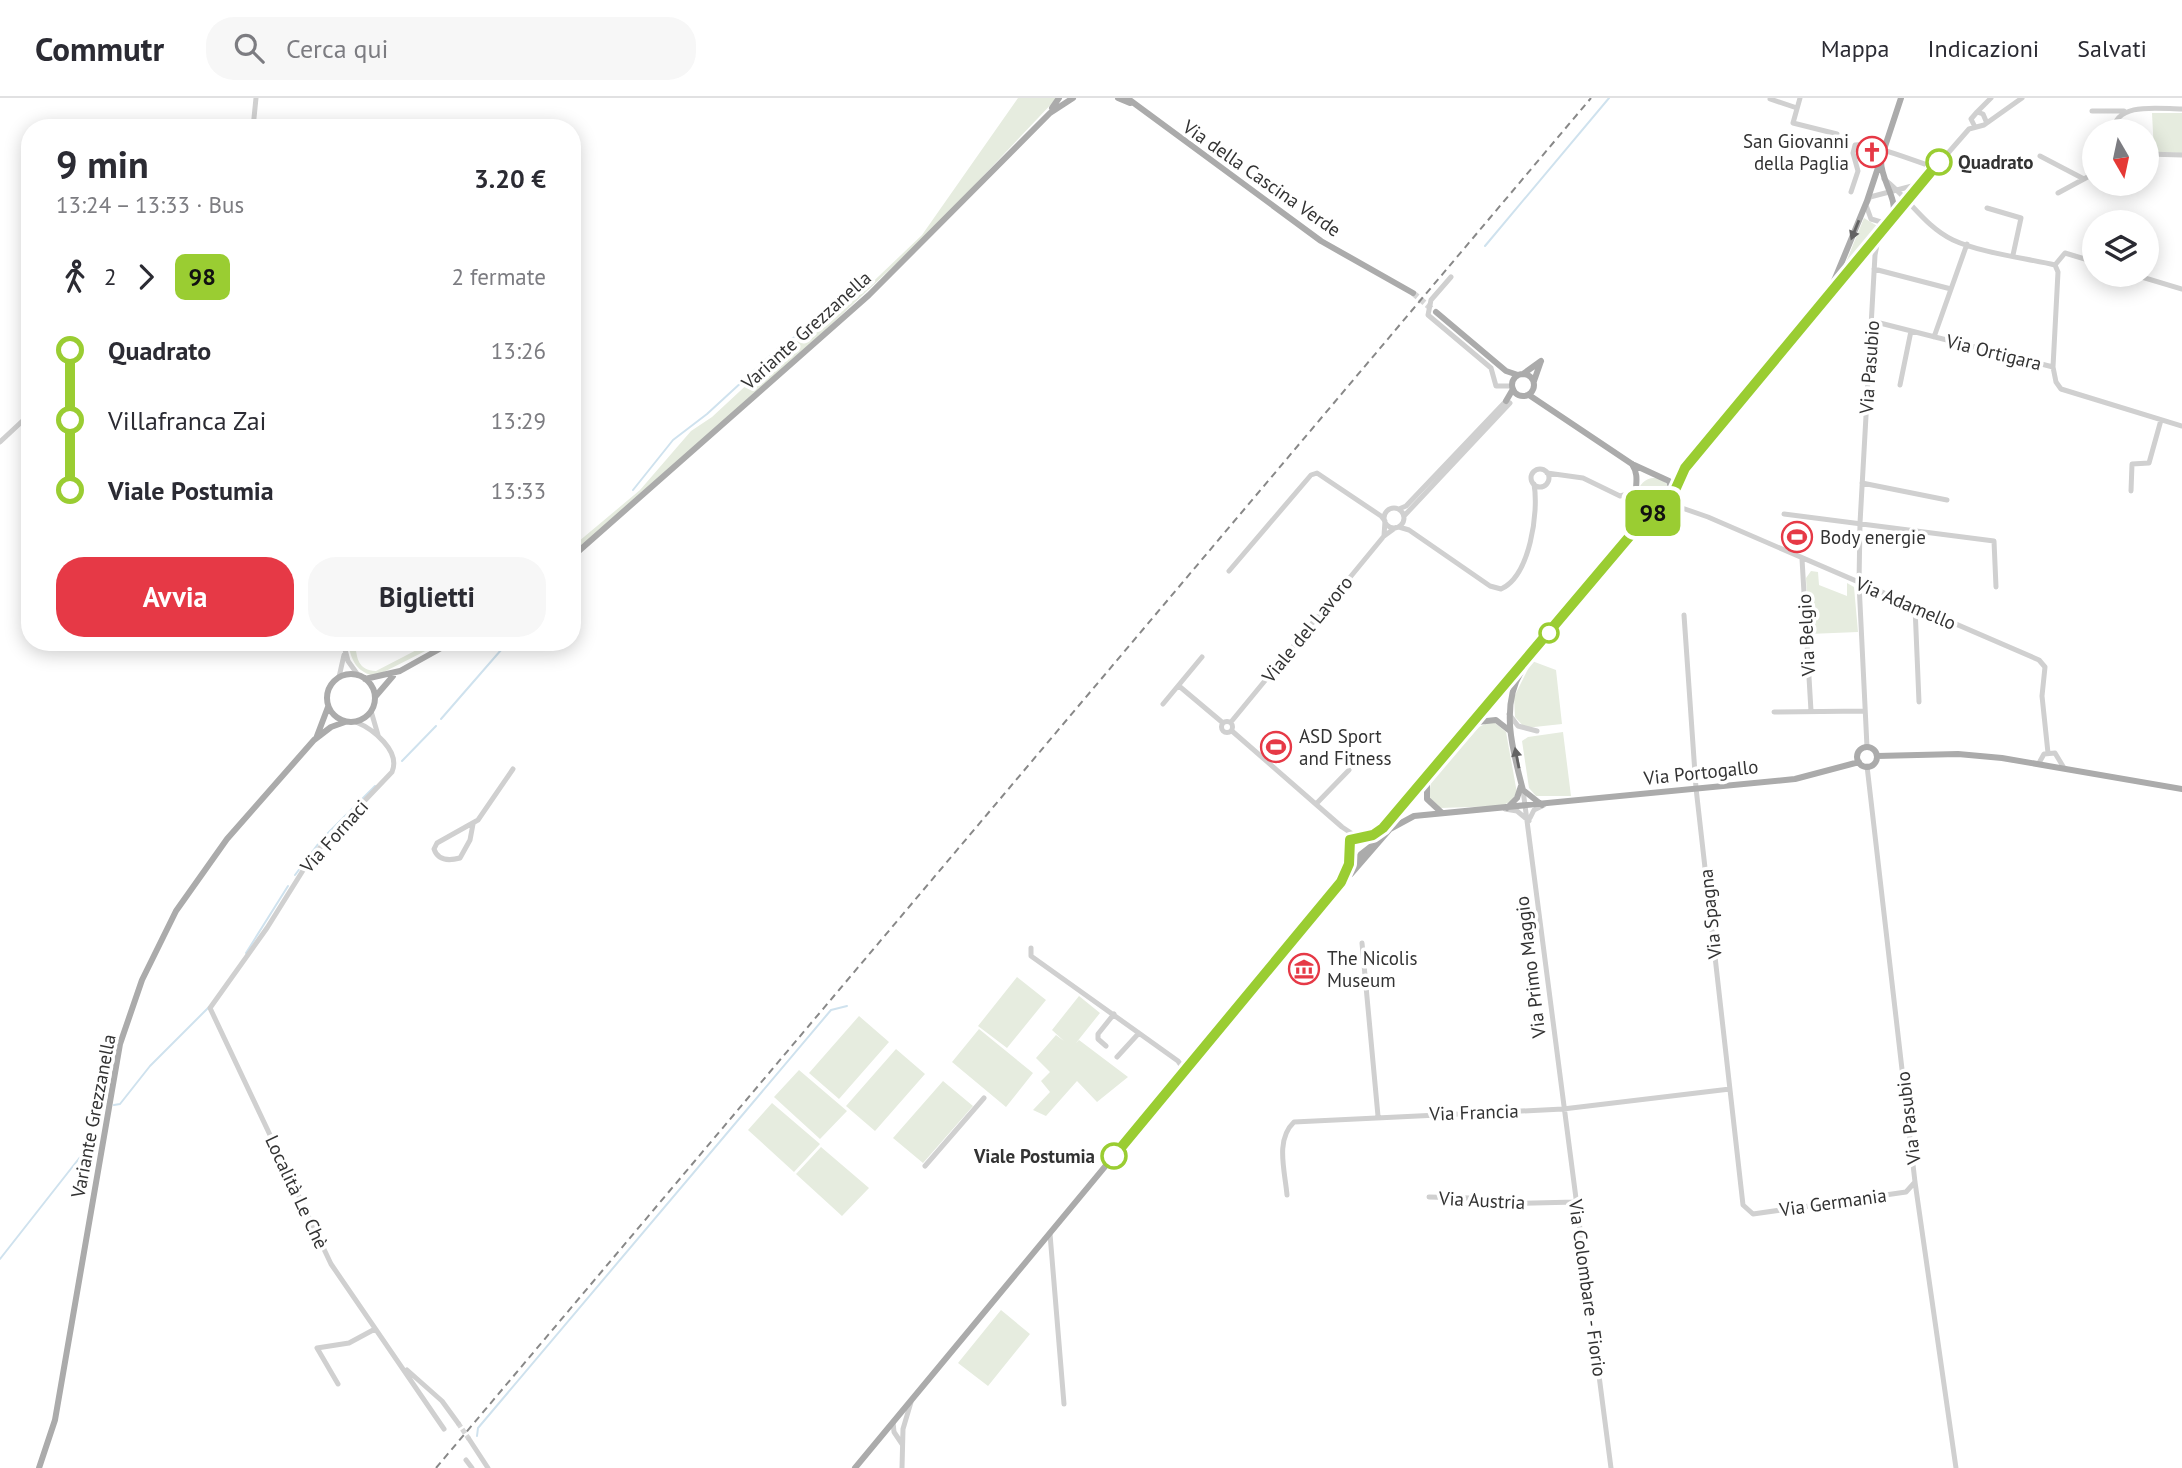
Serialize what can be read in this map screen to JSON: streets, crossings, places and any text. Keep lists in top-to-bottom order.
{
  "streets": {
    "main road": [
      "Via della Cascina Verde",
      "Variante Grezzanella",
      "Via Portogallo",
      "Via Primo Maggio"
    ],
    "street": [
      "Via Ortigara",
      "Via Pasubio",
      "Via Adamello",
      "Viale del Lavoro",
      "Via Belgio",
      "Via Fornaci",
      "Via Spagna",
      "Via Francia",
      "Località Le Chè",
      "Via Austria",
      "Via Germania",
      "Via Colombare - Fiorio"
    ]
  },
  "crossings": [
    ["Variante Grezzanella", "Via Fornaci"],
    ["Via Ortigara", "Via Pasubio"],
    ["Via Pasubio", "Via Adamello"],
    ["Via Pasubio", "Via Portogallo"],
    ["Via Pasubio", "Via Germania"],
    ["Via Adamello", "Via Belgio"],
    ["Via Portogallo", "Via Spagna"],
    ["Via Portogallo", "Via Primo Maggio"],
    ["Via Fornaci", "Località Le Chè"],
    ["Via Spagna", "Via Francia"],
    ["Via Spagna", "Via Germania"],
    ["Via Primo Maggio", "Via Francia"],
    ["Via Primo Maggio", "Via Colombare - Fiorio"],
    ["Via Francia", "Via Colombare - Fiorio"],
    ["Via Austria", "Via Colombare - Fiorio"]
  ],
  "places": {
    "church": ["San Giovanni della Paglia"],
    "other": ["Quadrato", "Viale Postumia"],
    "sports": ["Body energie", "ASD Sport and Fitness"],
    "museum": ["The Nicolis Museum"]
  },
  "lines": ["bus line 98"],
  "north": "bottom",
  "page": {
    "header": "Commutr",
    "search": "Cerca qui",
    "nav": ["Mappa", "Indicazioni", "Salvati"],
    "on_map": "98",
    "heading": ["9 min", "13:24 – 13:33 · Bus", "3.20 €"],
    "legs": ["2", "98", "2 fermate"],
    "list": [
      {
        "name": "Quadrato",
        "value": "13:26"
      },
      {
        "name": "Villafranca Zai",
        "value": "13:29"
      },
      {
        "name": "Viale Postumia",
        "value": "13:33"
      }
    ],
    "buttons": ["Avvia", "Biglietti"]
  }
}
